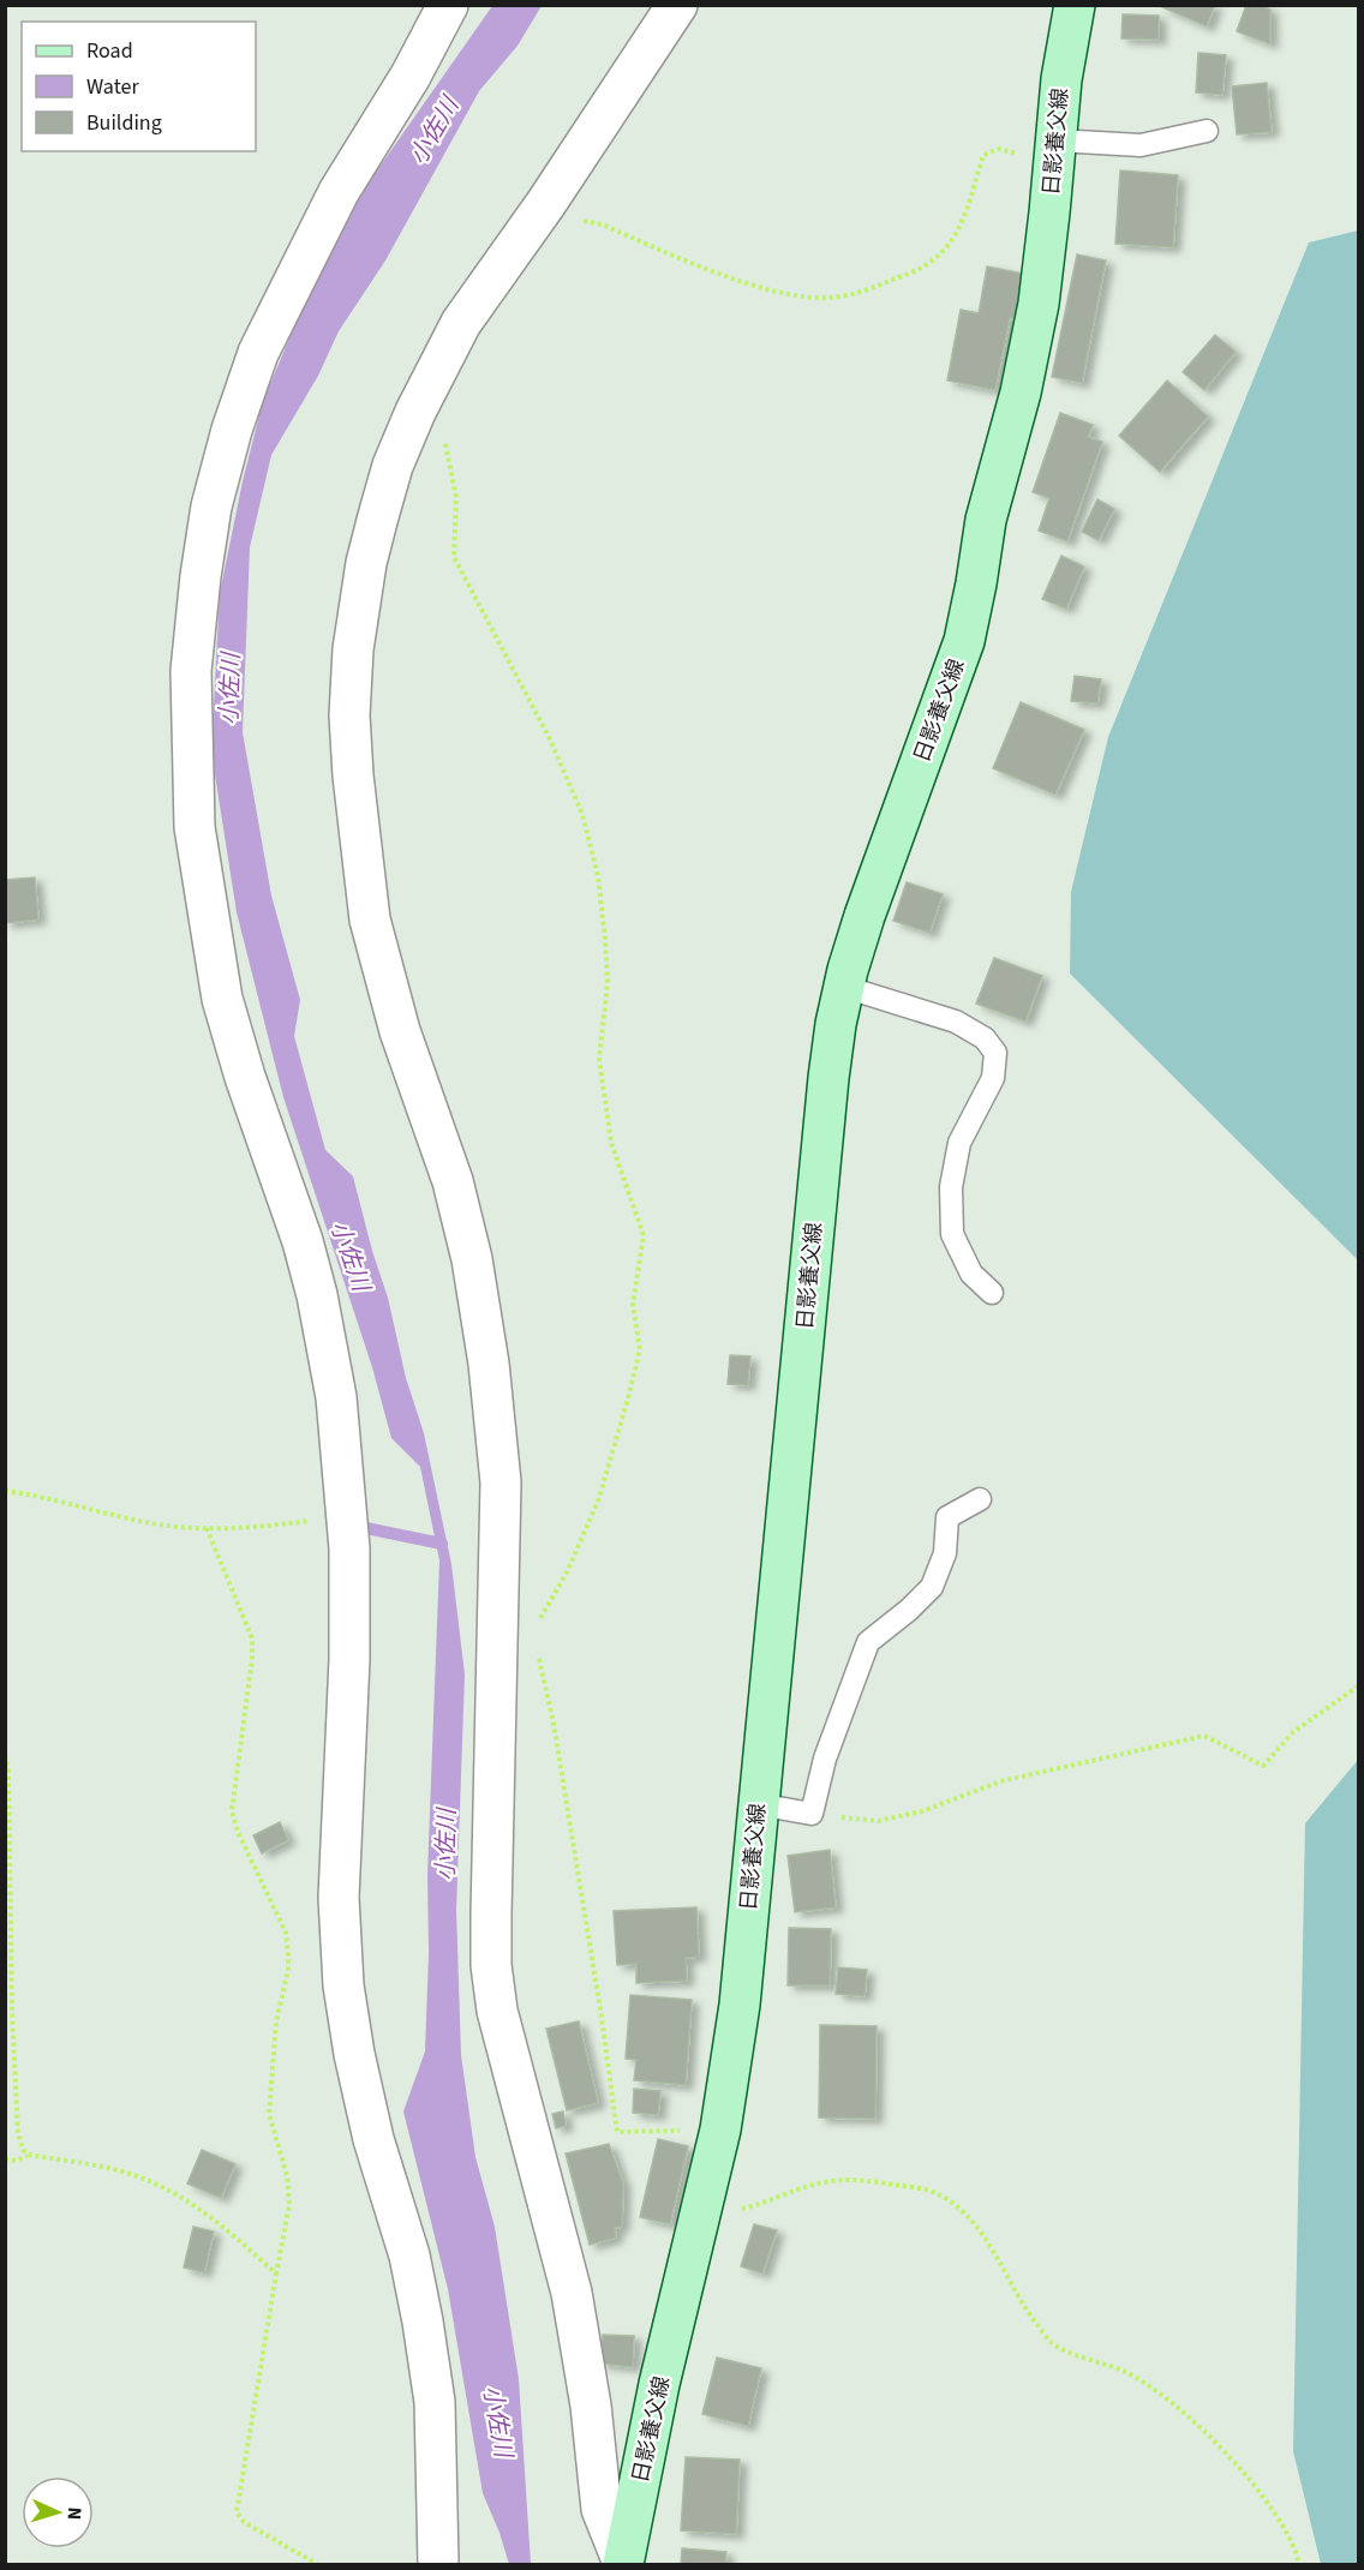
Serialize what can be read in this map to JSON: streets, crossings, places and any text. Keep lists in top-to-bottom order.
{
  "streets": {
    "main road": ["日影養父線"]
  },
  "water": ["小佐川"],
  "legend": ["Road", "Water", "Building"],
  "north": "right"
}
